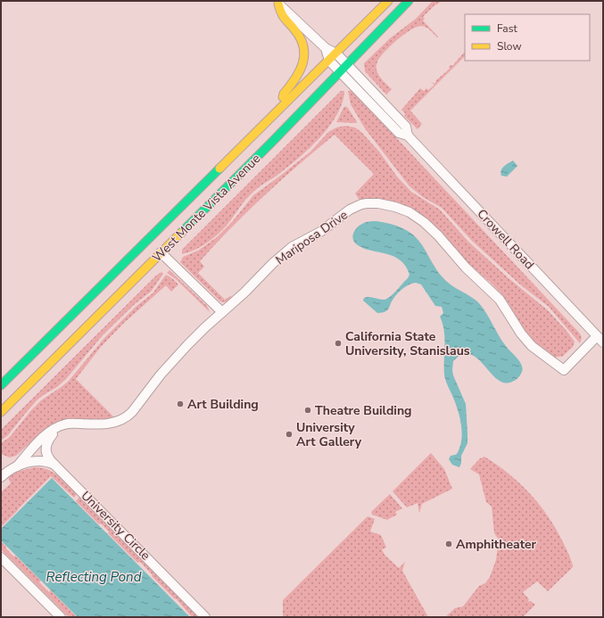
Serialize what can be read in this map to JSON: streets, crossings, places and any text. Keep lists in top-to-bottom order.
{
  "streets": {
    "main road": ["West Monte Vista Avenue"],
    "street": ["Mariposa Drive", "Crowell Road", "University Circle"]
  },
  "crossings": [
    ["West Monte Vista Avenue", "Crowell Road"],
    ["Mariposa Drive", "Crowell Road"]
  ],
  "water": ["Reflecting Pond"],
  "places": [
    "California State University, Stanislaus",
    "Art Building",
    "Theatre Building",
    "University Art Gallery",
    "Amphitheater"
  ],
  "legend": ["Fast", "Slow"]
}
